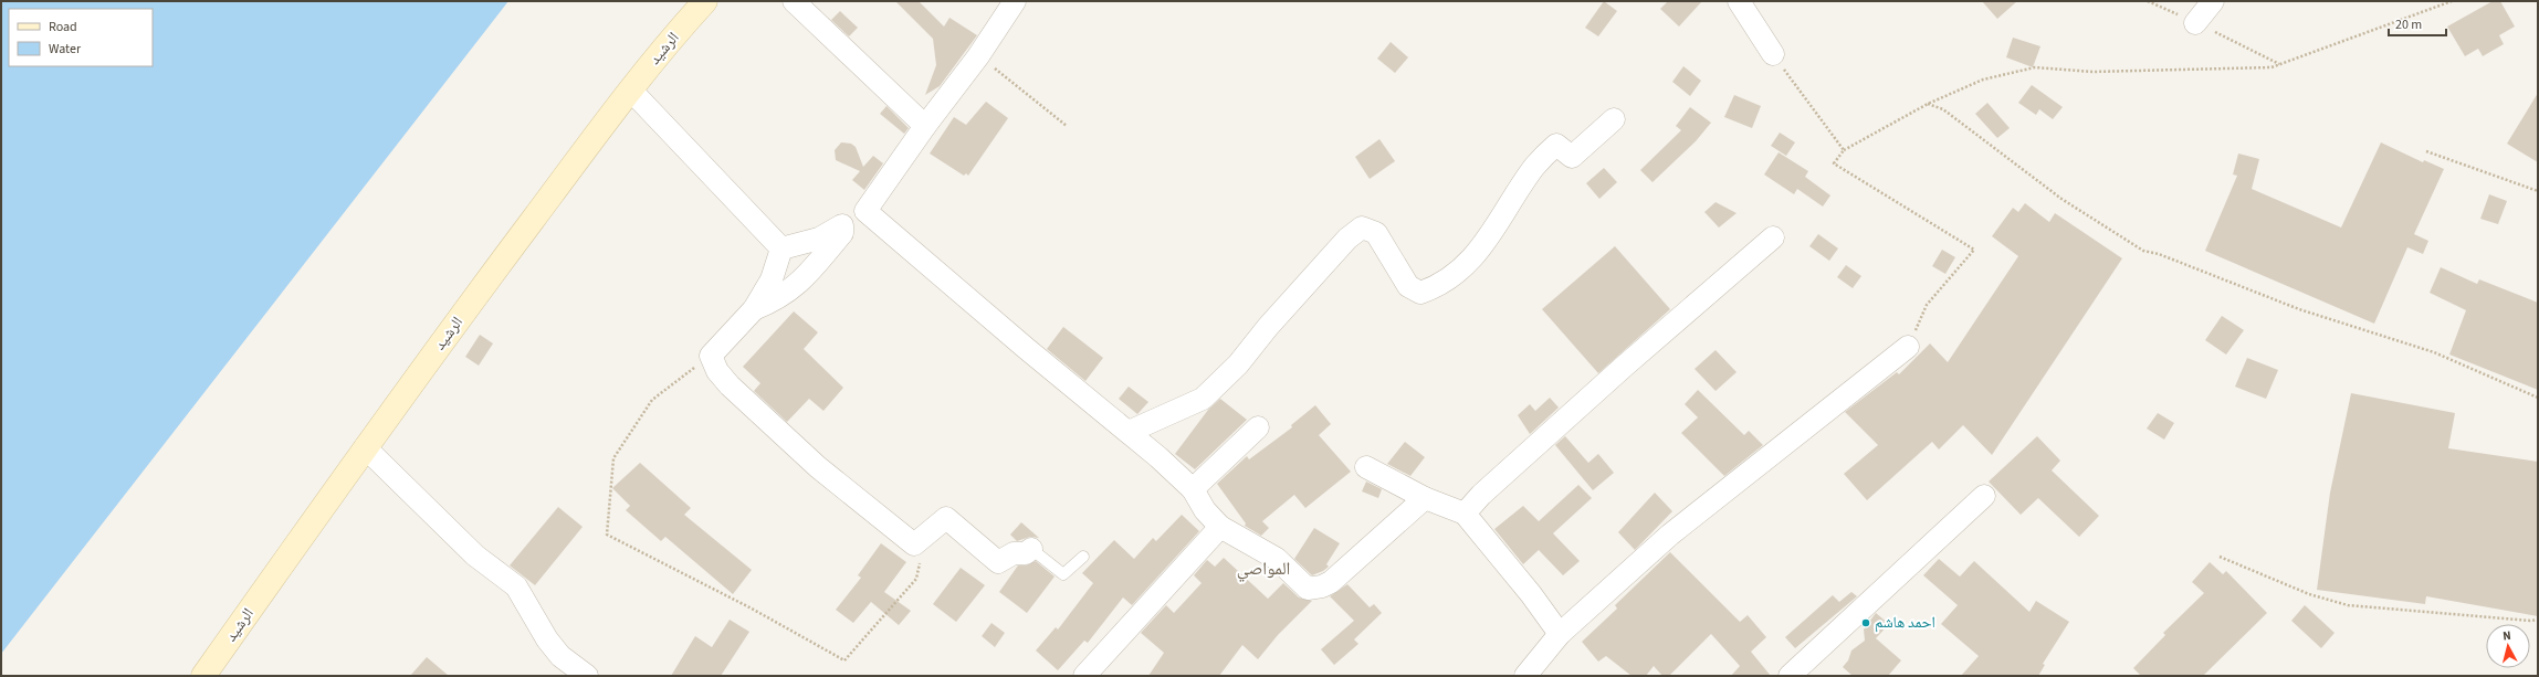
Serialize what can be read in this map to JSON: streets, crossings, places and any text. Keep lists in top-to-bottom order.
{
  "streets": {
    "main road": ["الرشيد"]
  },
  "districts": ["المواصي"],
  "places": ["احمد هاشم"],
  "legend": ["Road", "Water"],
  "scale_bar": "20 m",
  "north": "top"
}
